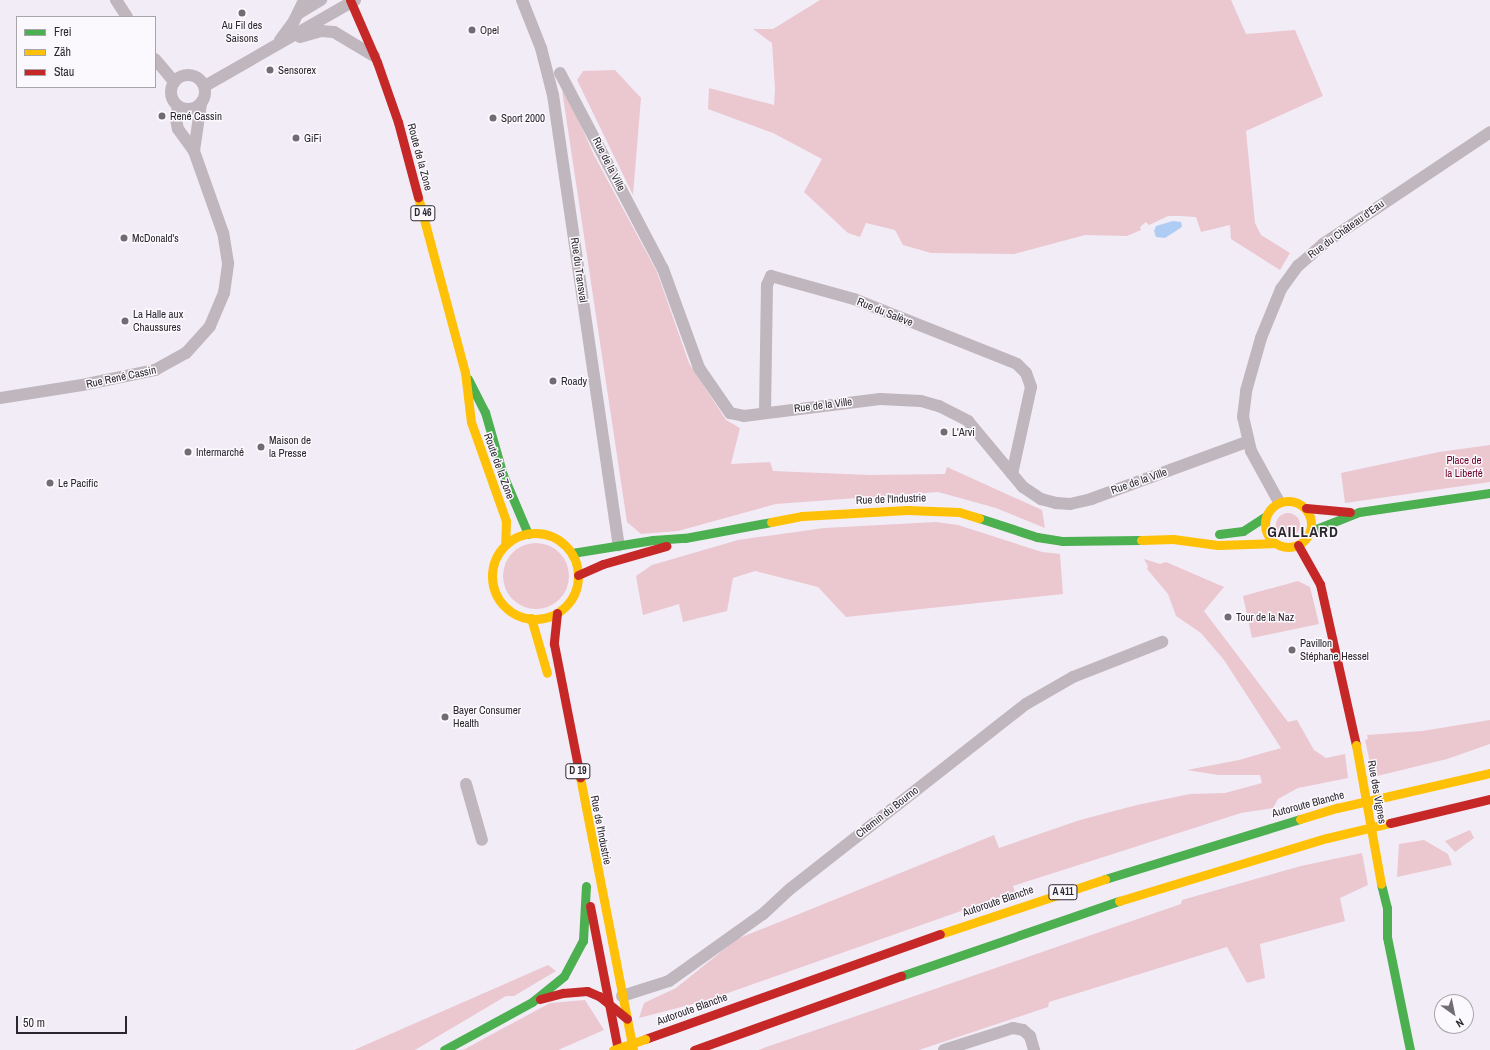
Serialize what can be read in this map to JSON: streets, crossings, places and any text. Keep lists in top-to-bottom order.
{
  "streets": {
    "main road": [
      "Route de la Zone",
      "D 46",
      "Rue de l'Industrie",
      "D 19",
      "Rue des Vignes",
      "Autoroute Blanche",
      "A 411"
    ],
    "street": [
      "Rue de la Ville",
      "Rue du Château d'Eau",
      "Rue du Transval",
      "Rue du Salève",
      "Rue René Cassin",
      "Chemin du Bourno"
    ]
  },
  "crossings": [
    ["Route de la Zone", "Rue de l'Industrie"],
    ["Rue de la Ville", "Rue du Château d'Eau"],
    ["Rue de la Ville", "Rue du Salève"],
    ["Rue du Château d'Eau", "Rue de l'Industrie"],
    ["Rue du Château d'Eau", "Rue des Vignes"],
    ["Rue du Transval", "Rue de l'Industrie"],
    ["Rue de l'Industrie", "Rue des Vignes"],
    ["Rue de l'Industrie", "Chemin du Bourno"]
  ],
  "districts": ["GAILLARD"],
  "parks": ["Place de la Liberté"],
  "places": [
    "Au Fil des Saisons",
    "Opel",
    "Sensorex",
    "René Cassin",
    "Sport 2000",
    "GiFi",
    "McDonald's",
    "La Halle aux Chaussures",
    "Roady",
    "L'Arvi",
    "Maison de la Presse",
    "Intermarché",
    "Le Pacific",
    "Tour de la Naz",
    "Pavillon Stéphane Hessel",
    "Bayer Consumer Health"
  ],
  "legend": ["Frei", "Zäh", "Stau"],
  "scale_bar": "50 m",
  "north": "bottom right"
}
